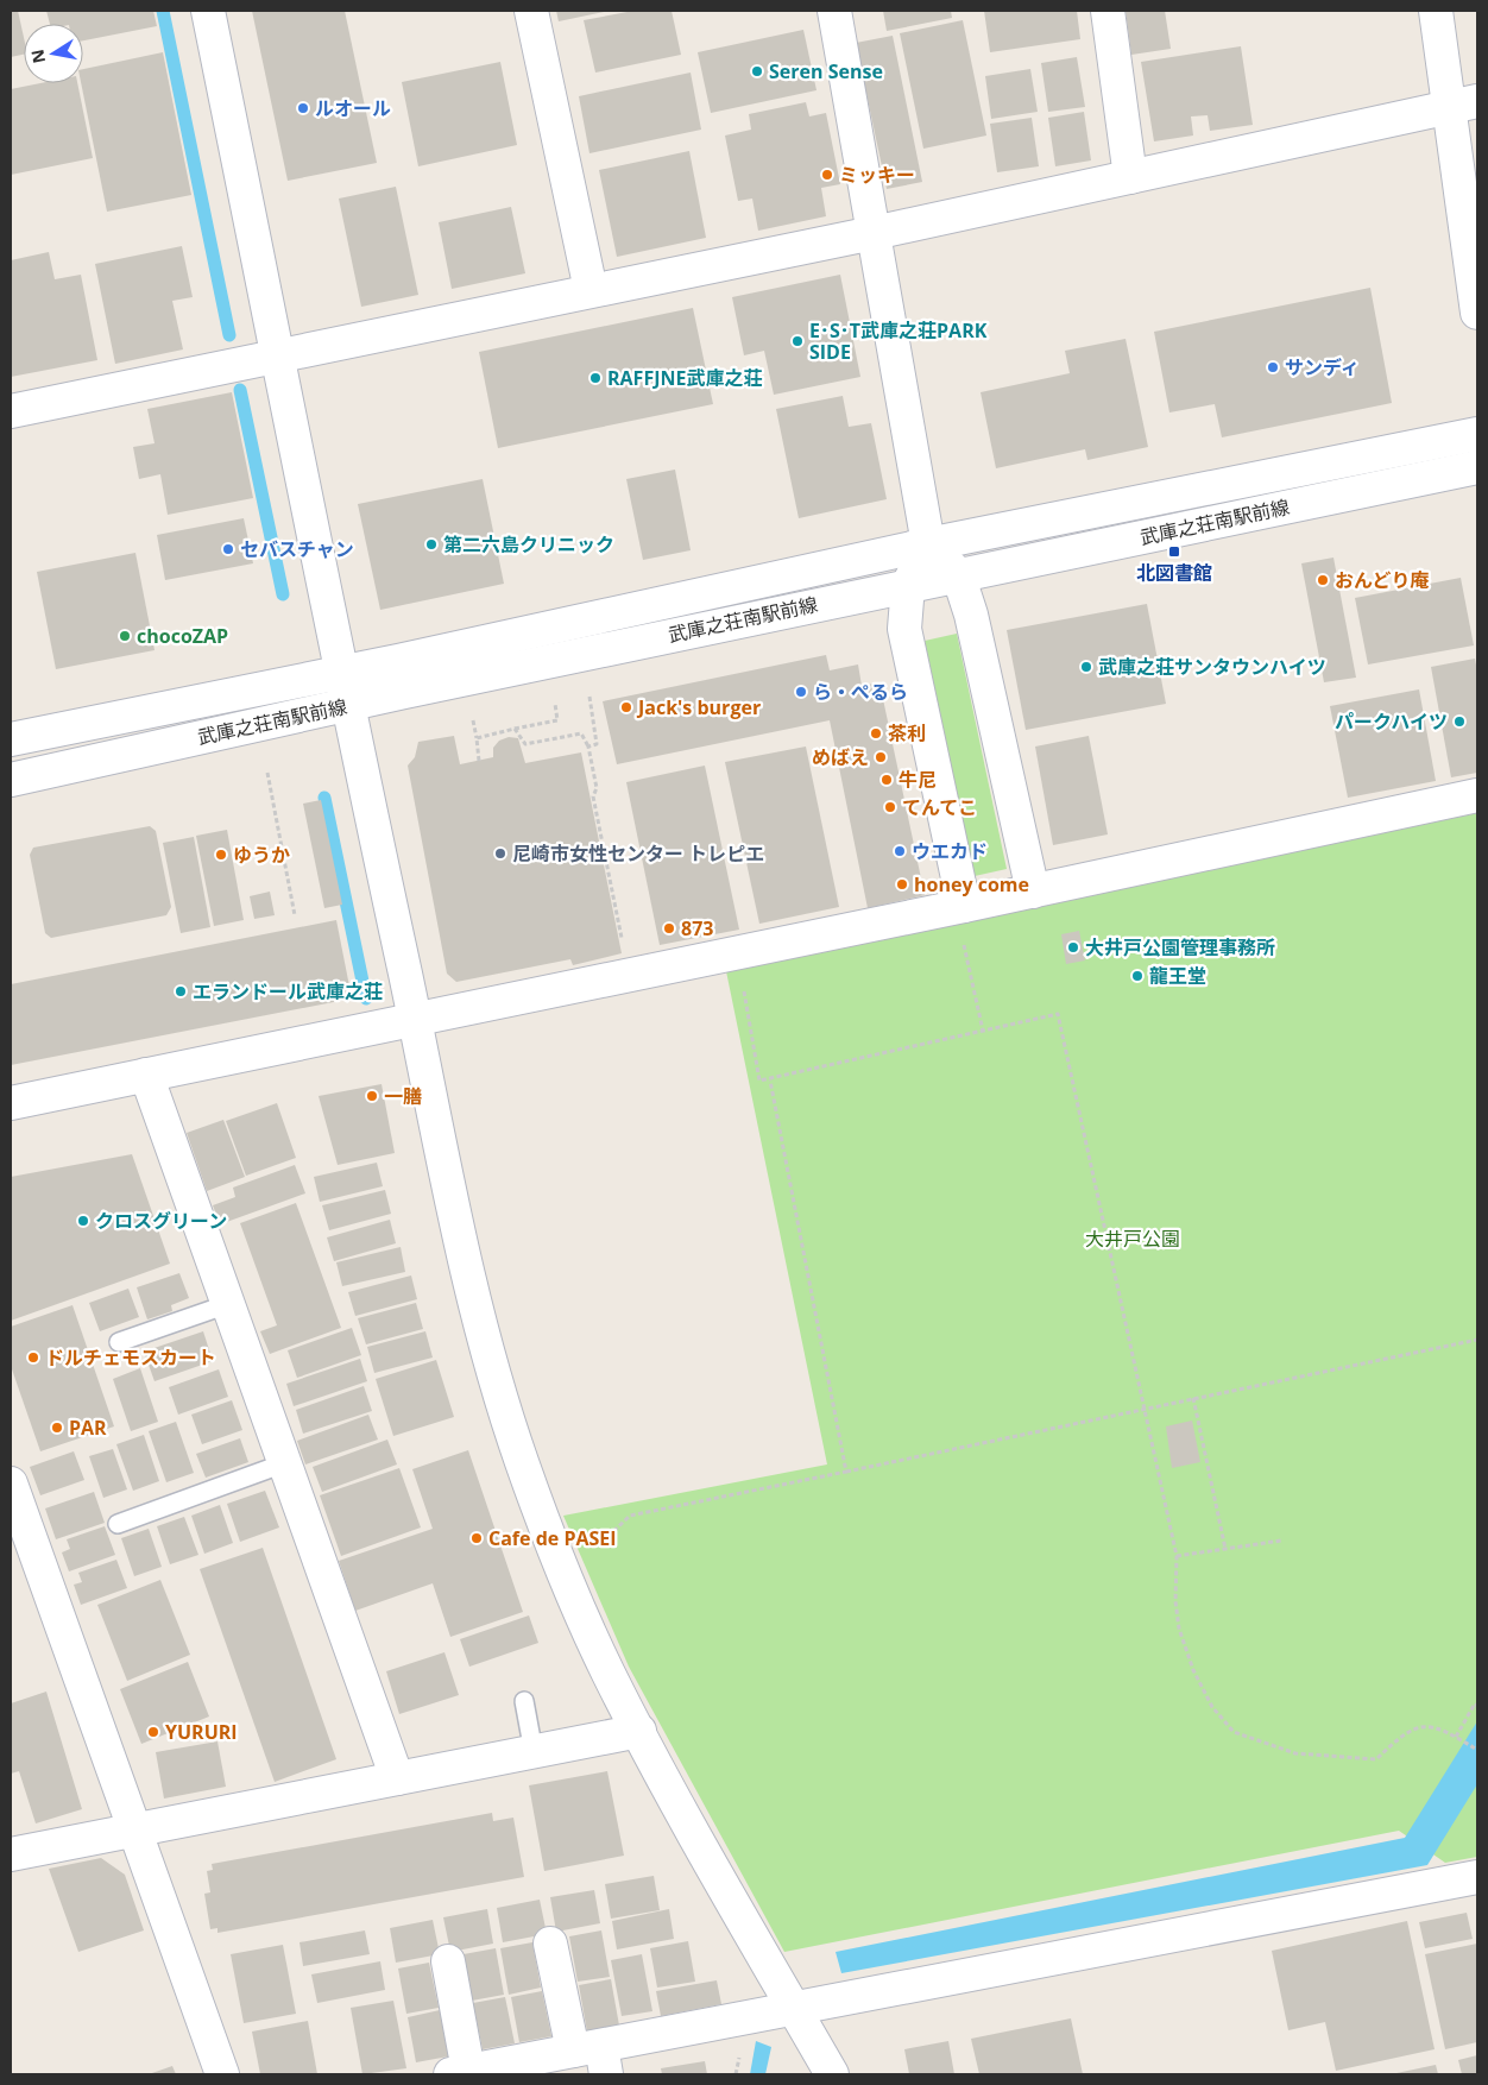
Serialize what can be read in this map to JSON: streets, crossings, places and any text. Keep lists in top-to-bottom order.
{
  "streets": {
    "street": ["武庫之荘南駅前線"]
  },
  "parks": ["大井戸公園"],
  "places": {
    "other": [
      "Seren Sense",
      "ルオール",
      "ミッキー",
      "E･S･T武庫之荘PARK SIDE",
      "サンディ",
      "RAFFJNE武庫之荘",
      "第二六島クリニック",
      "セバスチャン",
      "おんどり庵",
      "chocoZAP",
      "武庫之荘サンタウンハイツ",
      "ら・ぺるら",
      "Jack's burger",
      "パークハイツ",
      "茶利",
      "めばえ",
      "牛尼",
      "てんてこ",
      "ウエカド",
      "尼崎市女性センター トレピエ",
      "ゆうか",
      "honey come",
      "873",
      "大井戸公園管理事務所",
      "龍王堂",
      "エランドール武庫之荘",
      "一膳",
      "クロスグリーン",
      "ドルチェモスカート",
      "PAR",
      "Cafe de PASEI",
      "YURURI"
    ],
    "transit": ["北図書館"]
  },
  "north": "left"
}
